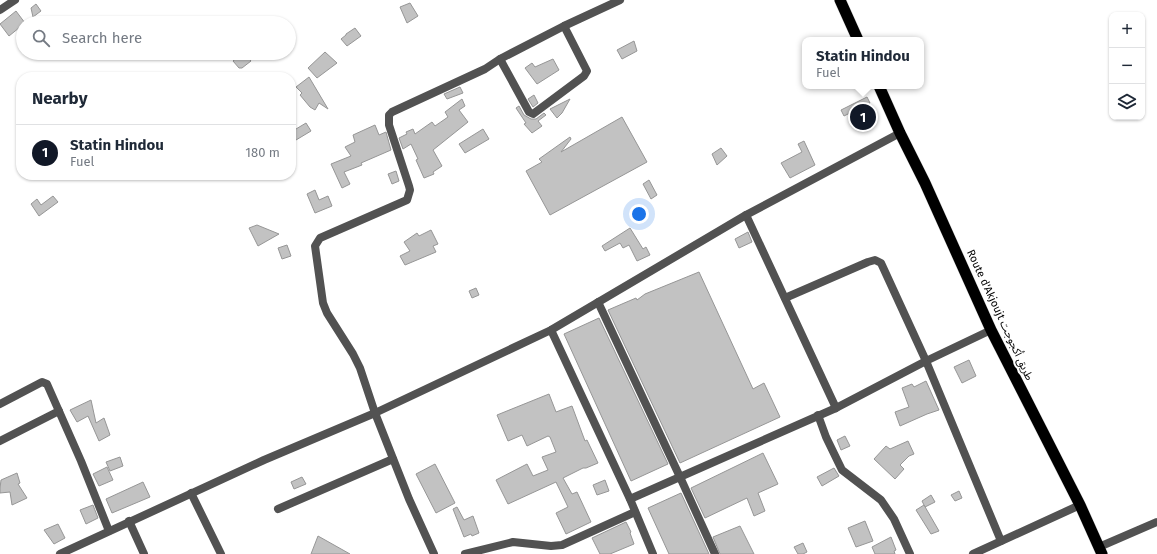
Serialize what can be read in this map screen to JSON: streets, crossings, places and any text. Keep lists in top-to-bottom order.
{
  "streets": {
    "highway": ["Route d'Akjoujt طريق أكجوجت"]
  },
  "page": {
    "map_buttons": ["+", "−"],
    "search": "Search here",
    "popup": ["Statin Hindou", "Fuel"],
    "heading": "Nearby",
    "pins": "1",
    "list": [
      {
        "mark": "1",
        "name": "Statin Hindou",
        "note": "Fuel",
        "value": "180 m"
      }
    ]
  }
}
